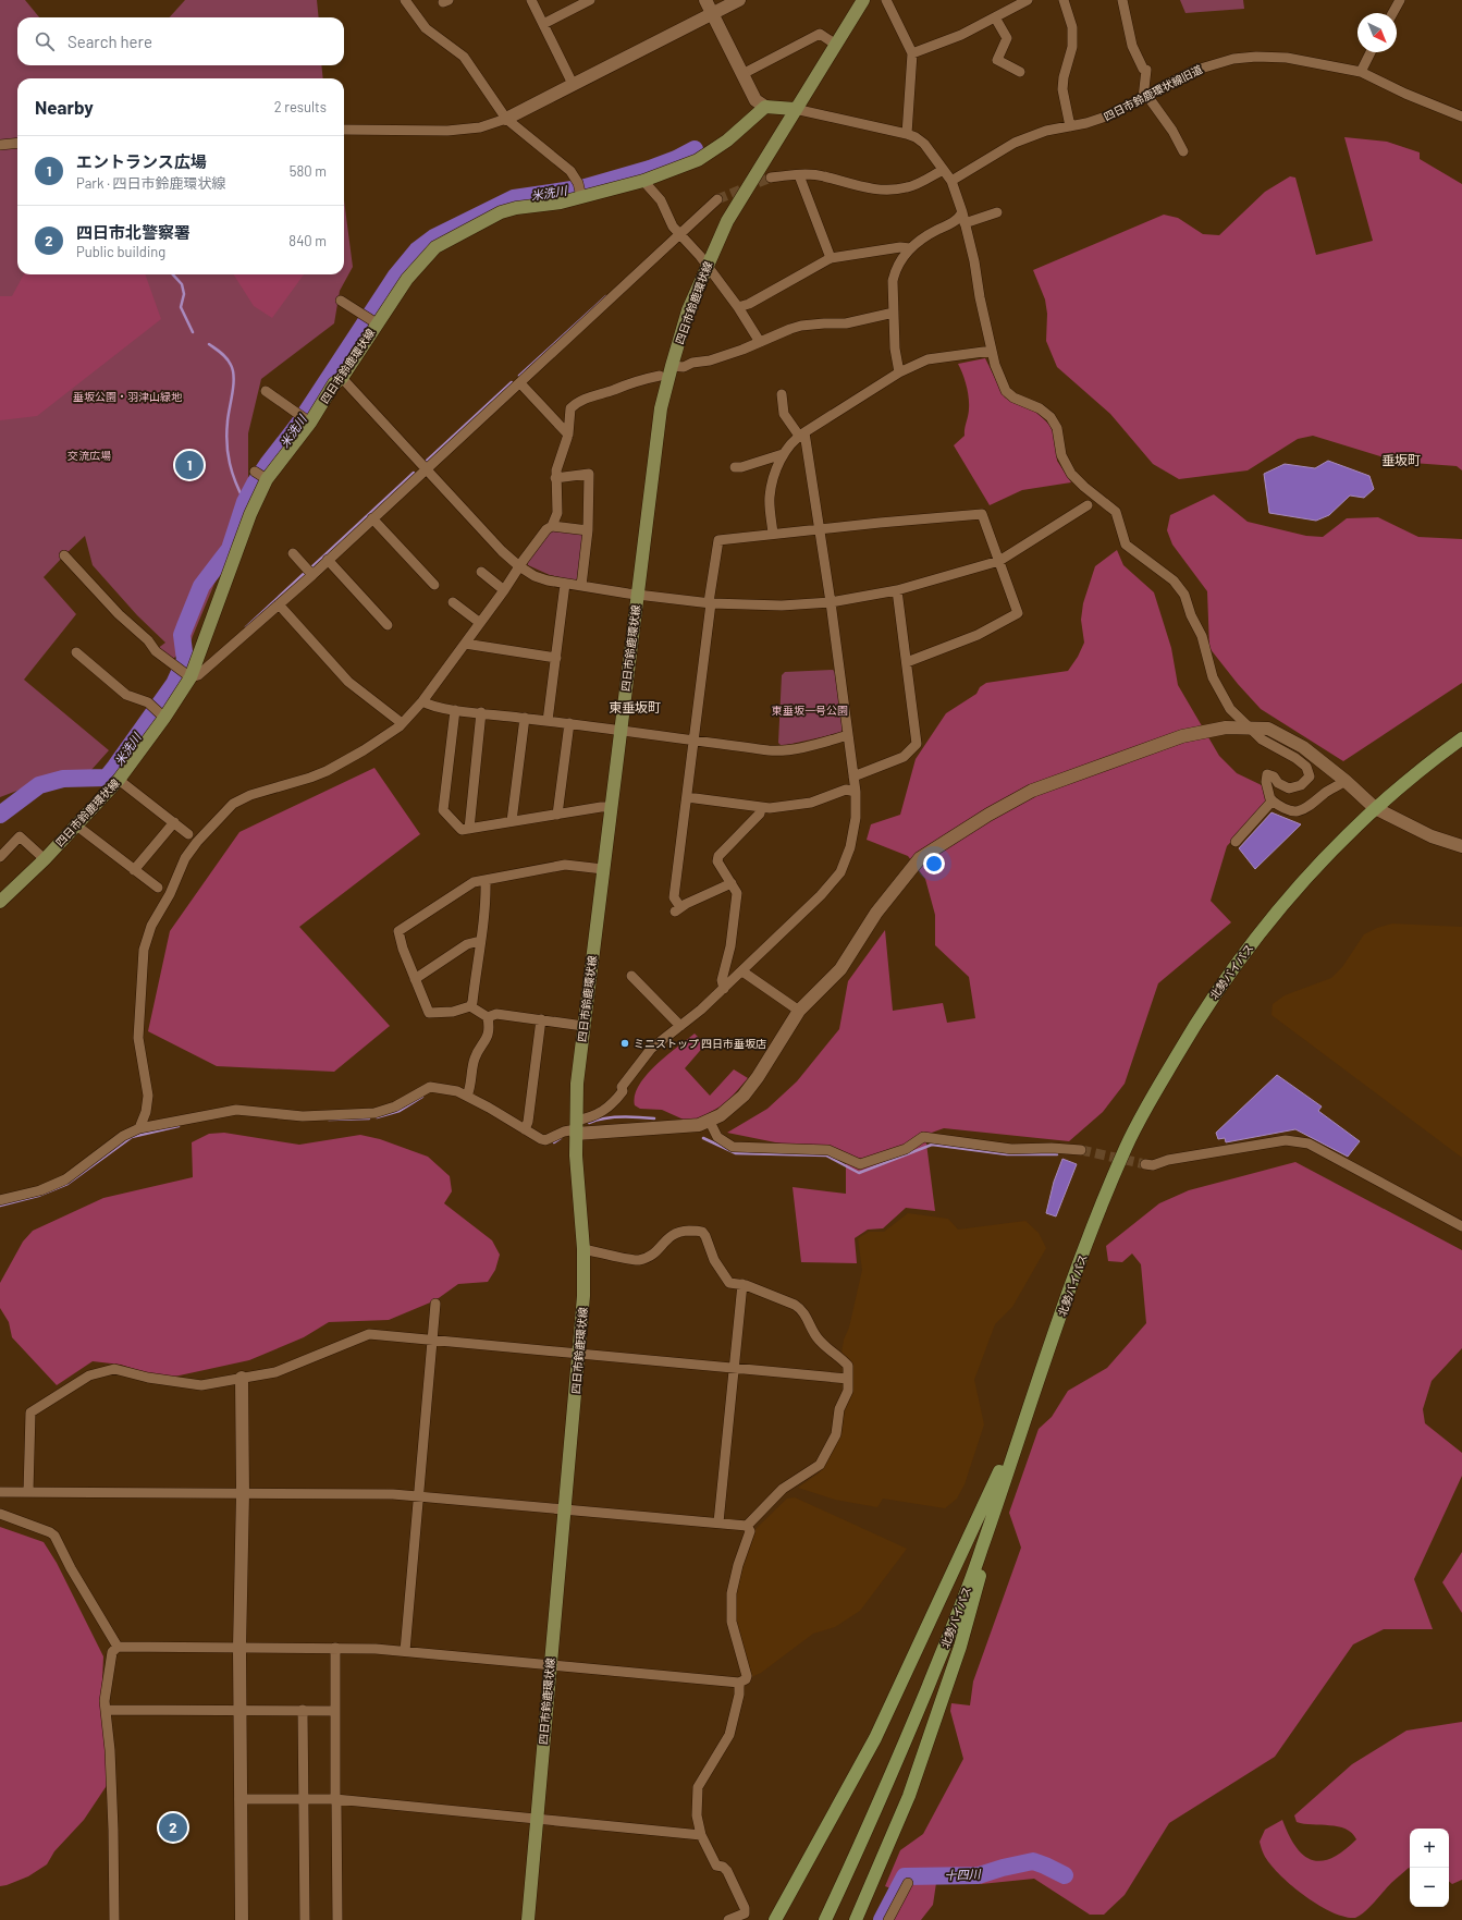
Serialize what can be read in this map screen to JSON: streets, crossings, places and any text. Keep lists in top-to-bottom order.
{
  "streets": {
    "highway": ["北勢バイパス"],
    "main road": ["四日市鈴鹿環状線"],
    "street": ["四日市鈴鹿環状線旧道"]
  },
  "districts": ["垂坂町", "東垂坂町"],
  "water": ["米洗川", "十四川"],
  "parks": ["垂坂公園・羽津山緑地", "交流広場", "東垂坂一号公園"],
  "places": ["ミニストップ 四日市垂坂店"],
  "north": "bottom right",
  "page": {
    "search": "Search here",
    "heading": ["Nearby", "2 results"],
    "list": [
      {
        "mark": "1",
        "name": "エントランス広場",
        "note": "Park · 四日市鈴鹿環状線",
        "value": "580 m"
      },
      {
        "mark": "2",
        "name": "四日市北警察署",
        "note": "Public building",
        "value": "840 m"
      }
    ],
    "pins": ["1", "2"],
    "map_buttons": ["+", "−"]
  }
}
